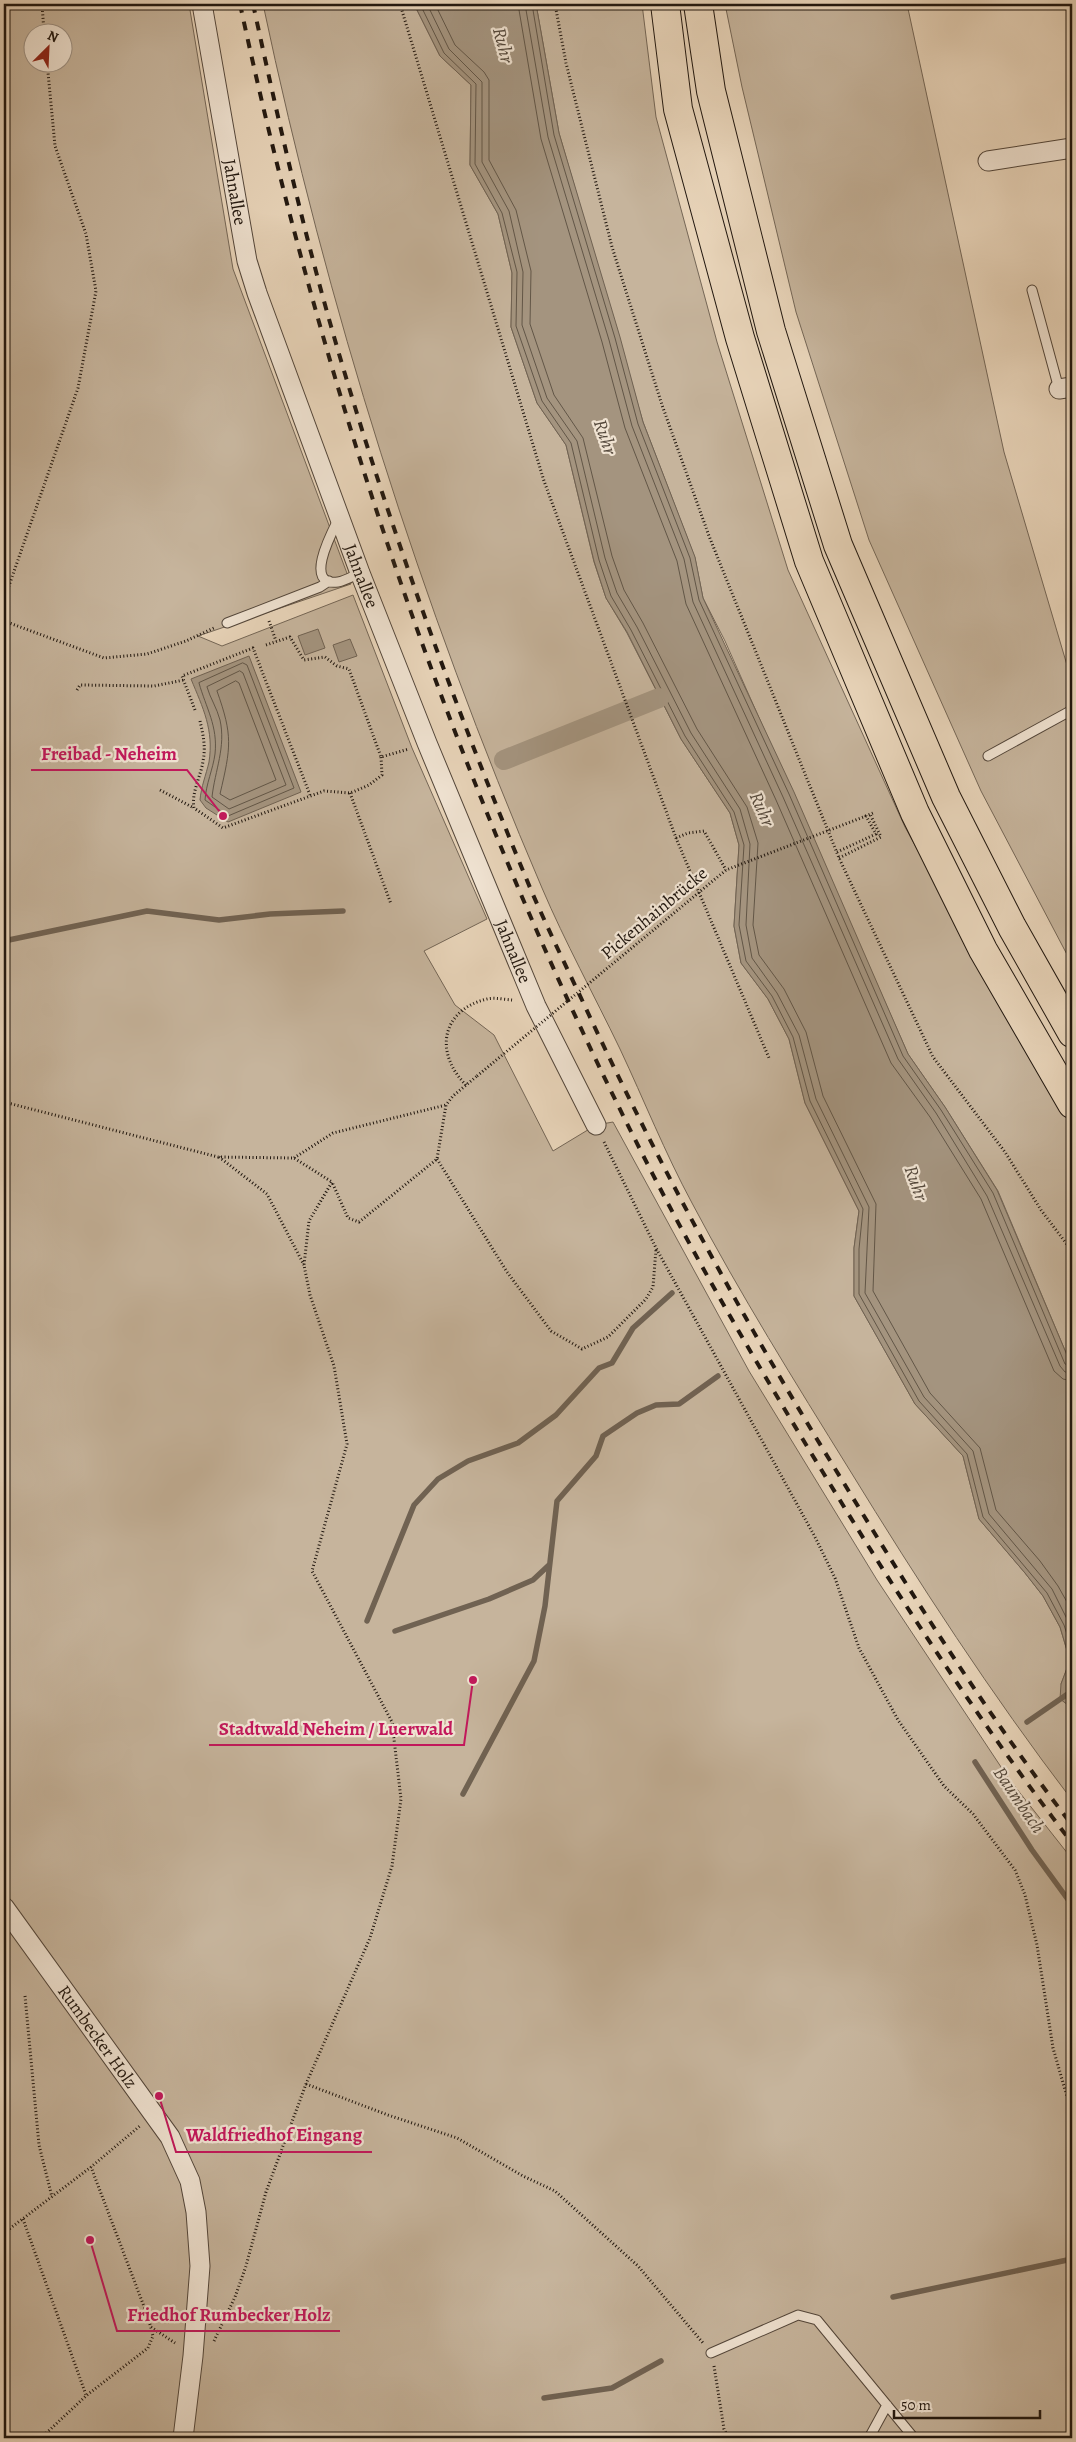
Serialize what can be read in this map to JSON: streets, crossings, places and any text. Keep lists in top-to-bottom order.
{
  "streets": {
    "street": ["Jahnallee", "Rumbecker Holz"],
    "path": ["Pickenhainbrücke"]
  },
  "water": ["Ruhr", "Baumbach"],
  "places": [
    "Freibad - Neheim",
    "Stadtwald Neheim / Luerwald",
    "Waldfriedhof Eingang",
    "Friedhof Rumbecker Holz"
  ],
  "scale_bar": "50 m",
  "north": "top right"
}
